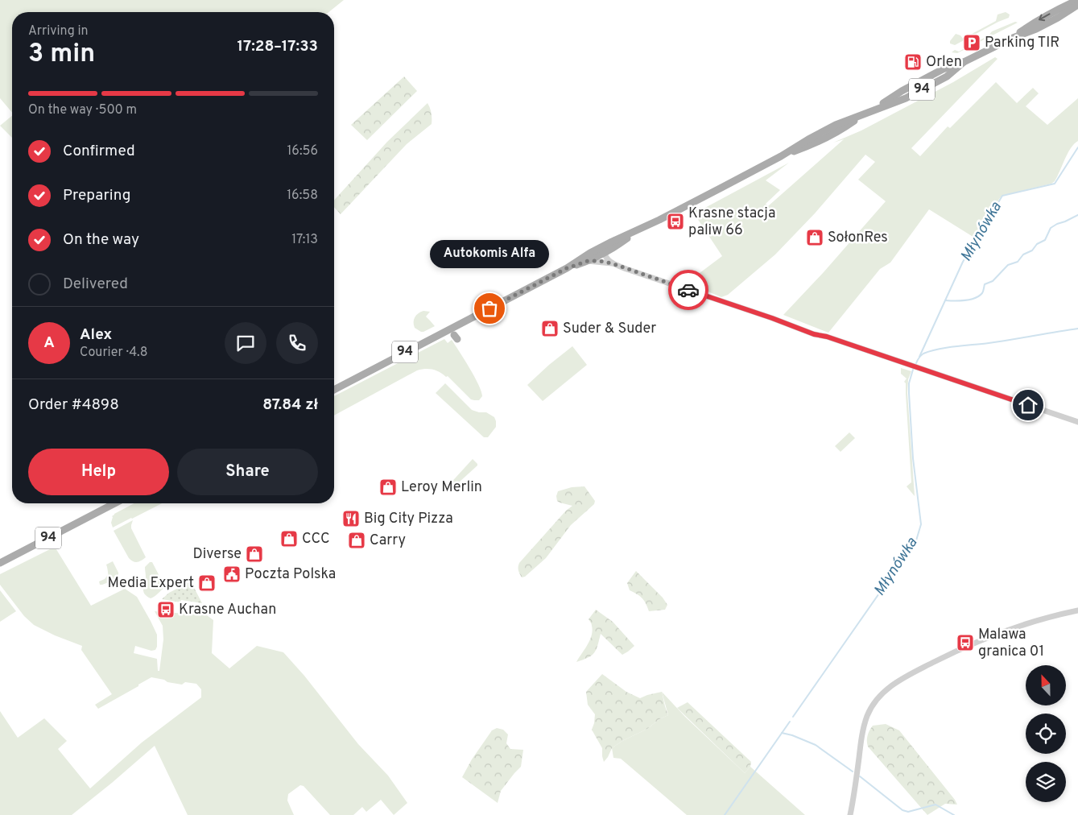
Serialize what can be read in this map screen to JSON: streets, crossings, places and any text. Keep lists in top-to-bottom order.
{
  "streets": {
    "main road": ["94"]
  },
  "water": ["Młynówka"],
  "places": {
    "parking": ["Parking TIR"],
    "fuel station": ["Orlen"],
    "bus stop": ["Krasne stacja paliw 66", "Krasne Auchan", "Malawa granica 01"],
    "shop": [
      "SołonRes",
      "Suder & Suder",
      "Leroy Merlin",
      "CCC",
      "Carry",
      "Diverse",
      "Media Expert"
    ],
    "other": ["Autokomis Alfa"],
    "restaurant": ["Big City Pizza"],
    "public building": ["Poczta Polska"]
  },
  "north": "top",
  "page": {
    "heading": ["3 min", "Arriving in", "17:28–17:33"],
    "panel": [
      "Alex",
      "Courier · 4.8",
      "Order #4898",
      "87.84 zł"
    ],
    "bar": "On the way · 500 m",
    "list": [
      ["Confirmed", "16:56"],
      ["Preparing", "16:58"],
      ["On the way", "17:13"],
      "Delivered"
    ],
    "bubble": "Autokomis Alfa",
    "round": "A",
    "buttons": ["Help", "Share"]
  }
}
